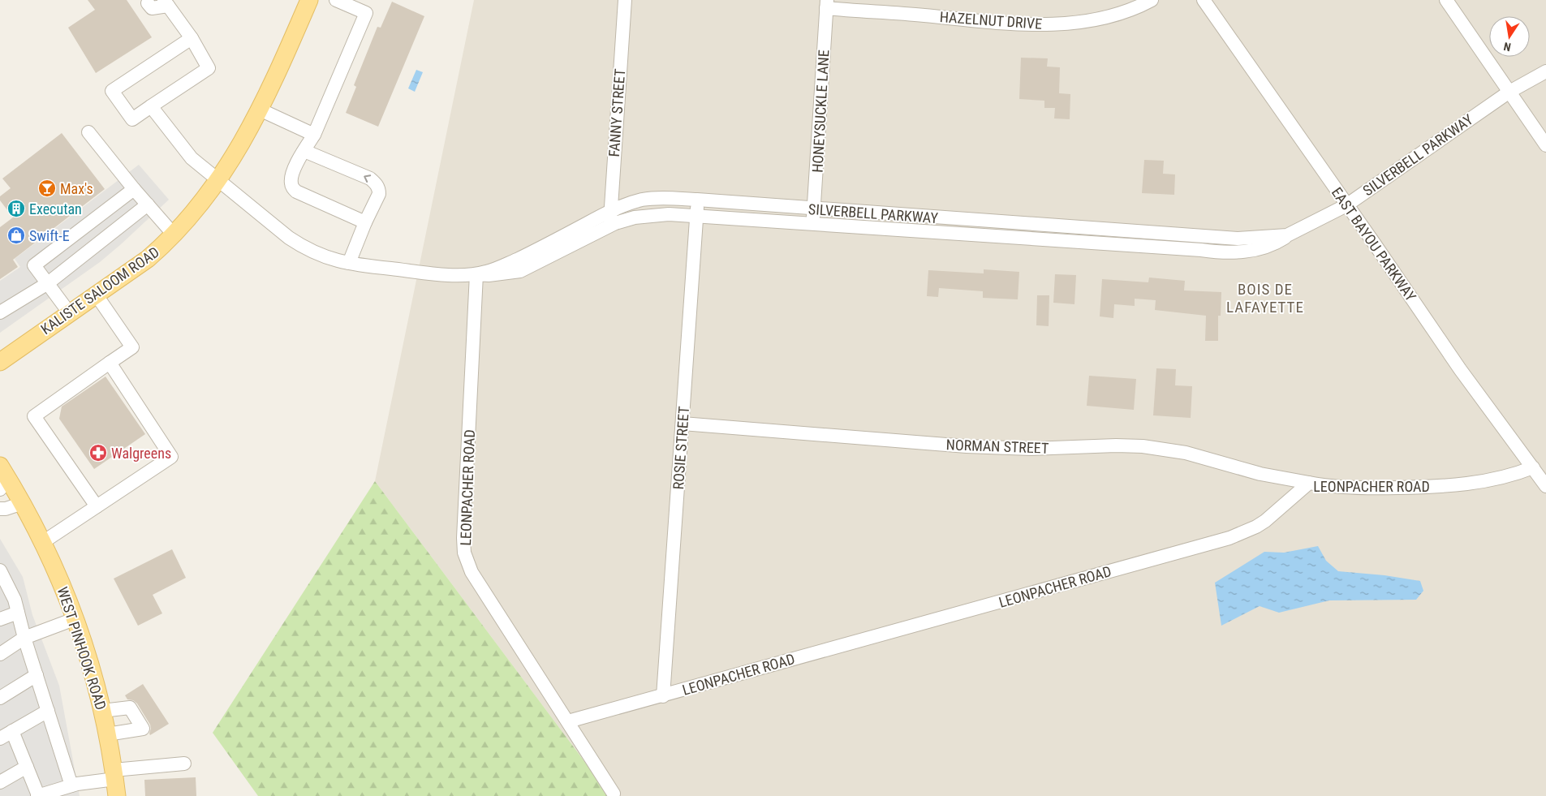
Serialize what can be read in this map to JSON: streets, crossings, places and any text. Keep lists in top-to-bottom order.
{
  "streets": {
    "main road": ["KALISTE SALOOM ROAD", "WEST PINHOOK ROAD"],
    "street": [
      "HAZELNUT DRIVE",
      "HONEYSUCKLE LANE",
      "FANNY STREET",
      "SILVERBELL PARKWAY",
      "EAST BAYOU PARKWAY",
      "NORMAN STREET",
      "ROSIE STREET",
      "LEONPACHER ROAD"
    ]
  },
  "crossings": [
    ["HAZELNUT DRIVE", "HONEYSUCKLE LANE"],
    ["HONEYSUCKLE LANE", "SILVERBELL PARKWAY"],
    ["FANNY STREET", "SILVERBELL PARKWAY"],
    ["SILVERBELL PARKWAY", "EAST BAYOU PARKWAY"],
    ["SILVERBELL PARKWAY", "KALISTE SALOOM ROAD"],
    ["SILVERBELL PARKWAY", "ROSIE STREET"],
    ["SILVERBELL PARKWAY", "LEONPACHER ROAD"],
    ["EAST BAYOU PARKWAY", "LEONPACHER ROAD"],
    ["NORMAN STREET", "ROSIE STREET"],
    ["NORMAN STREET", "LEONPACHER ROAD"],
    ["ROSIE STREET", "LEONPACHER ROAD"]
  ],
  "districts": ["BOIS DE LAFAYETTE"],
  "places": {
    "bar": ["Max's"],
    "building": ["Executan"],
    "shop": ["Swift-E"],
    "pharmacy": ["Walgreens"]
  },
  "north": "bottom"
}
